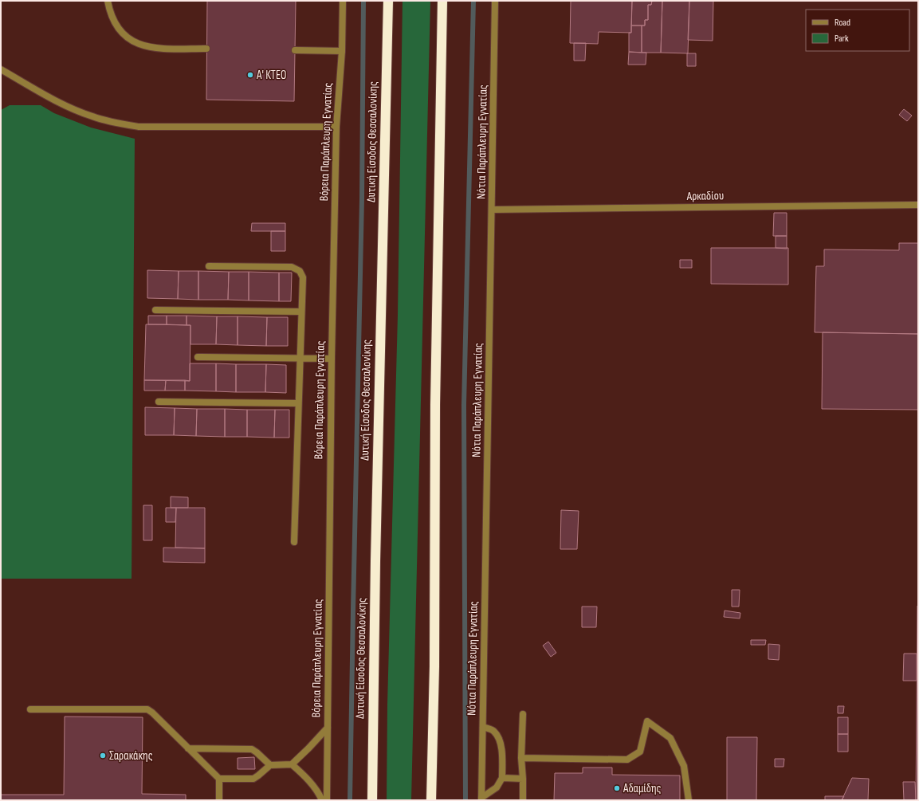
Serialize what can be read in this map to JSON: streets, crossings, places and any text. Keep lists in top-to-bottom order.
{
  "streets": {
    "highway": ["Δυτική Είσοδος Θεσσαλονίκης"],
    "street": ["Βόρεια Παράπλευρη Εγνατίας", "Νότια Παράπλευρη Εγνατίας", "Αρκαδίου"]
  },
  "crossings": [
    ["Νότια Παράπλευρη Εγνατίας", "Αρκαδίου"]
  ],
  "places": ["Α' ΚΤΕΟ", "Σαρακάκης", "Αδαμίδης"],
  "legend": ["Road", "Park"]
}
